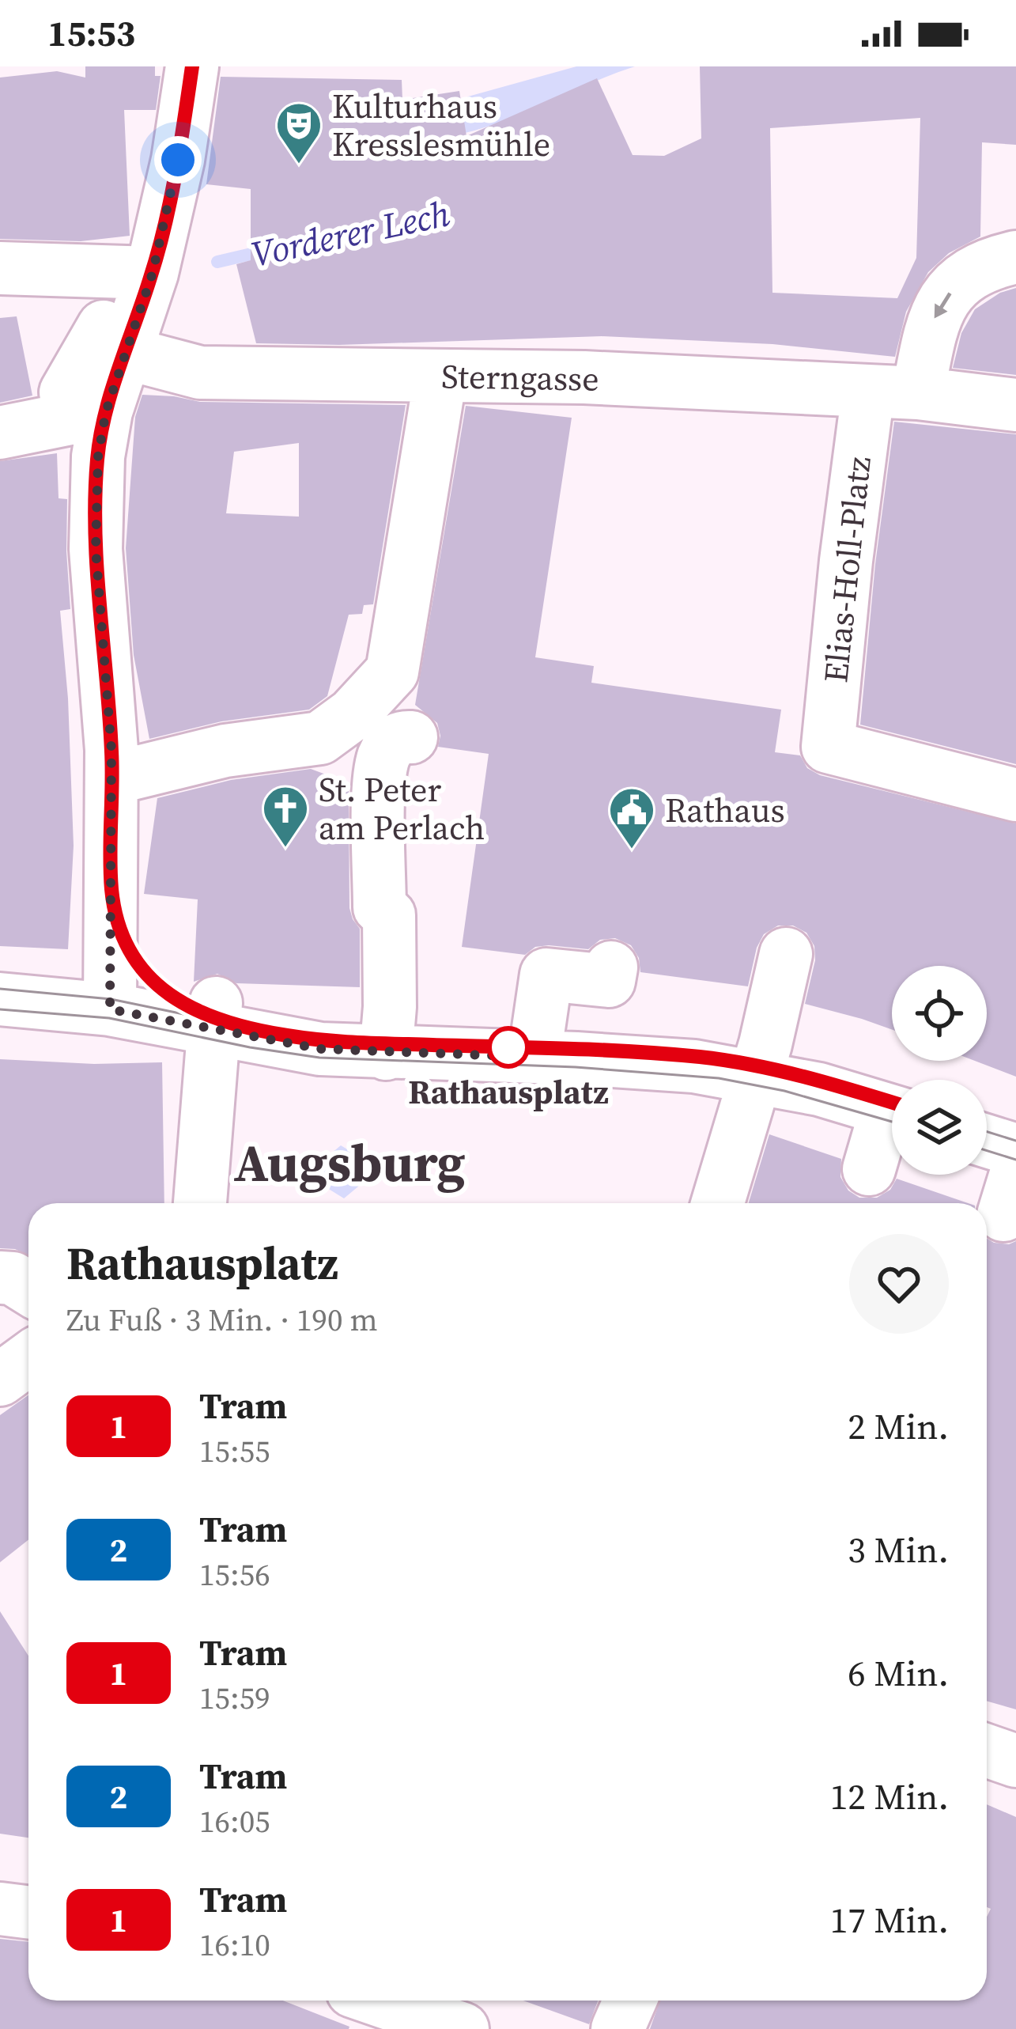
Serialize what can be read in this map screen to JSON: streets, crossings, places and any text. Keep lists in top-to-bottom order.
{
  "streets": {
    "street": ["Sterngasse", "Elias-Holl-Platz"]
  },
  "crossings": [
    ["Sterngasse", "Elias-Holl-Platz"]
  ],
  "districts": ["Augsburg"],
  "water": ["Vorderer Lech"],
  "places": {
    "theatre": ["Kulturhaus Kresslesmühle"],
    "church": ["St. Peter am Perlach"],
    "public building": ["Rathaus"],
    "other": ["Rathausplatz"]
  },
  "lines": ["tram line 1"],
  "page": {
    "status": "15:53",
    "heading": ["Rathausplatz", "Zu Fuß · 3 Min. · 190 m"],
    "list": [
      {
        "mark": "1",
        "name": "Tram",
        "note": "15:55",
        "value": "2 Min."
      },
      {
        "mark": "2",
        "name": "Tram",
        "note": "15:56",
        "value": "3 Min."
      },
      {
        "mark": "1",
        "name": "Tram",
        "note": "15:59",
        "value": "6 Min."
      },
      {
        "mark": "2",
        "name": "Tram",
        "note": "16:05",
        "value": "12 Min."
      },
      {
        "mark": "1",
        "name": "Tram",
        "note": "16:10",
        "value": "17 Min."
      }
    ]
  }
}
